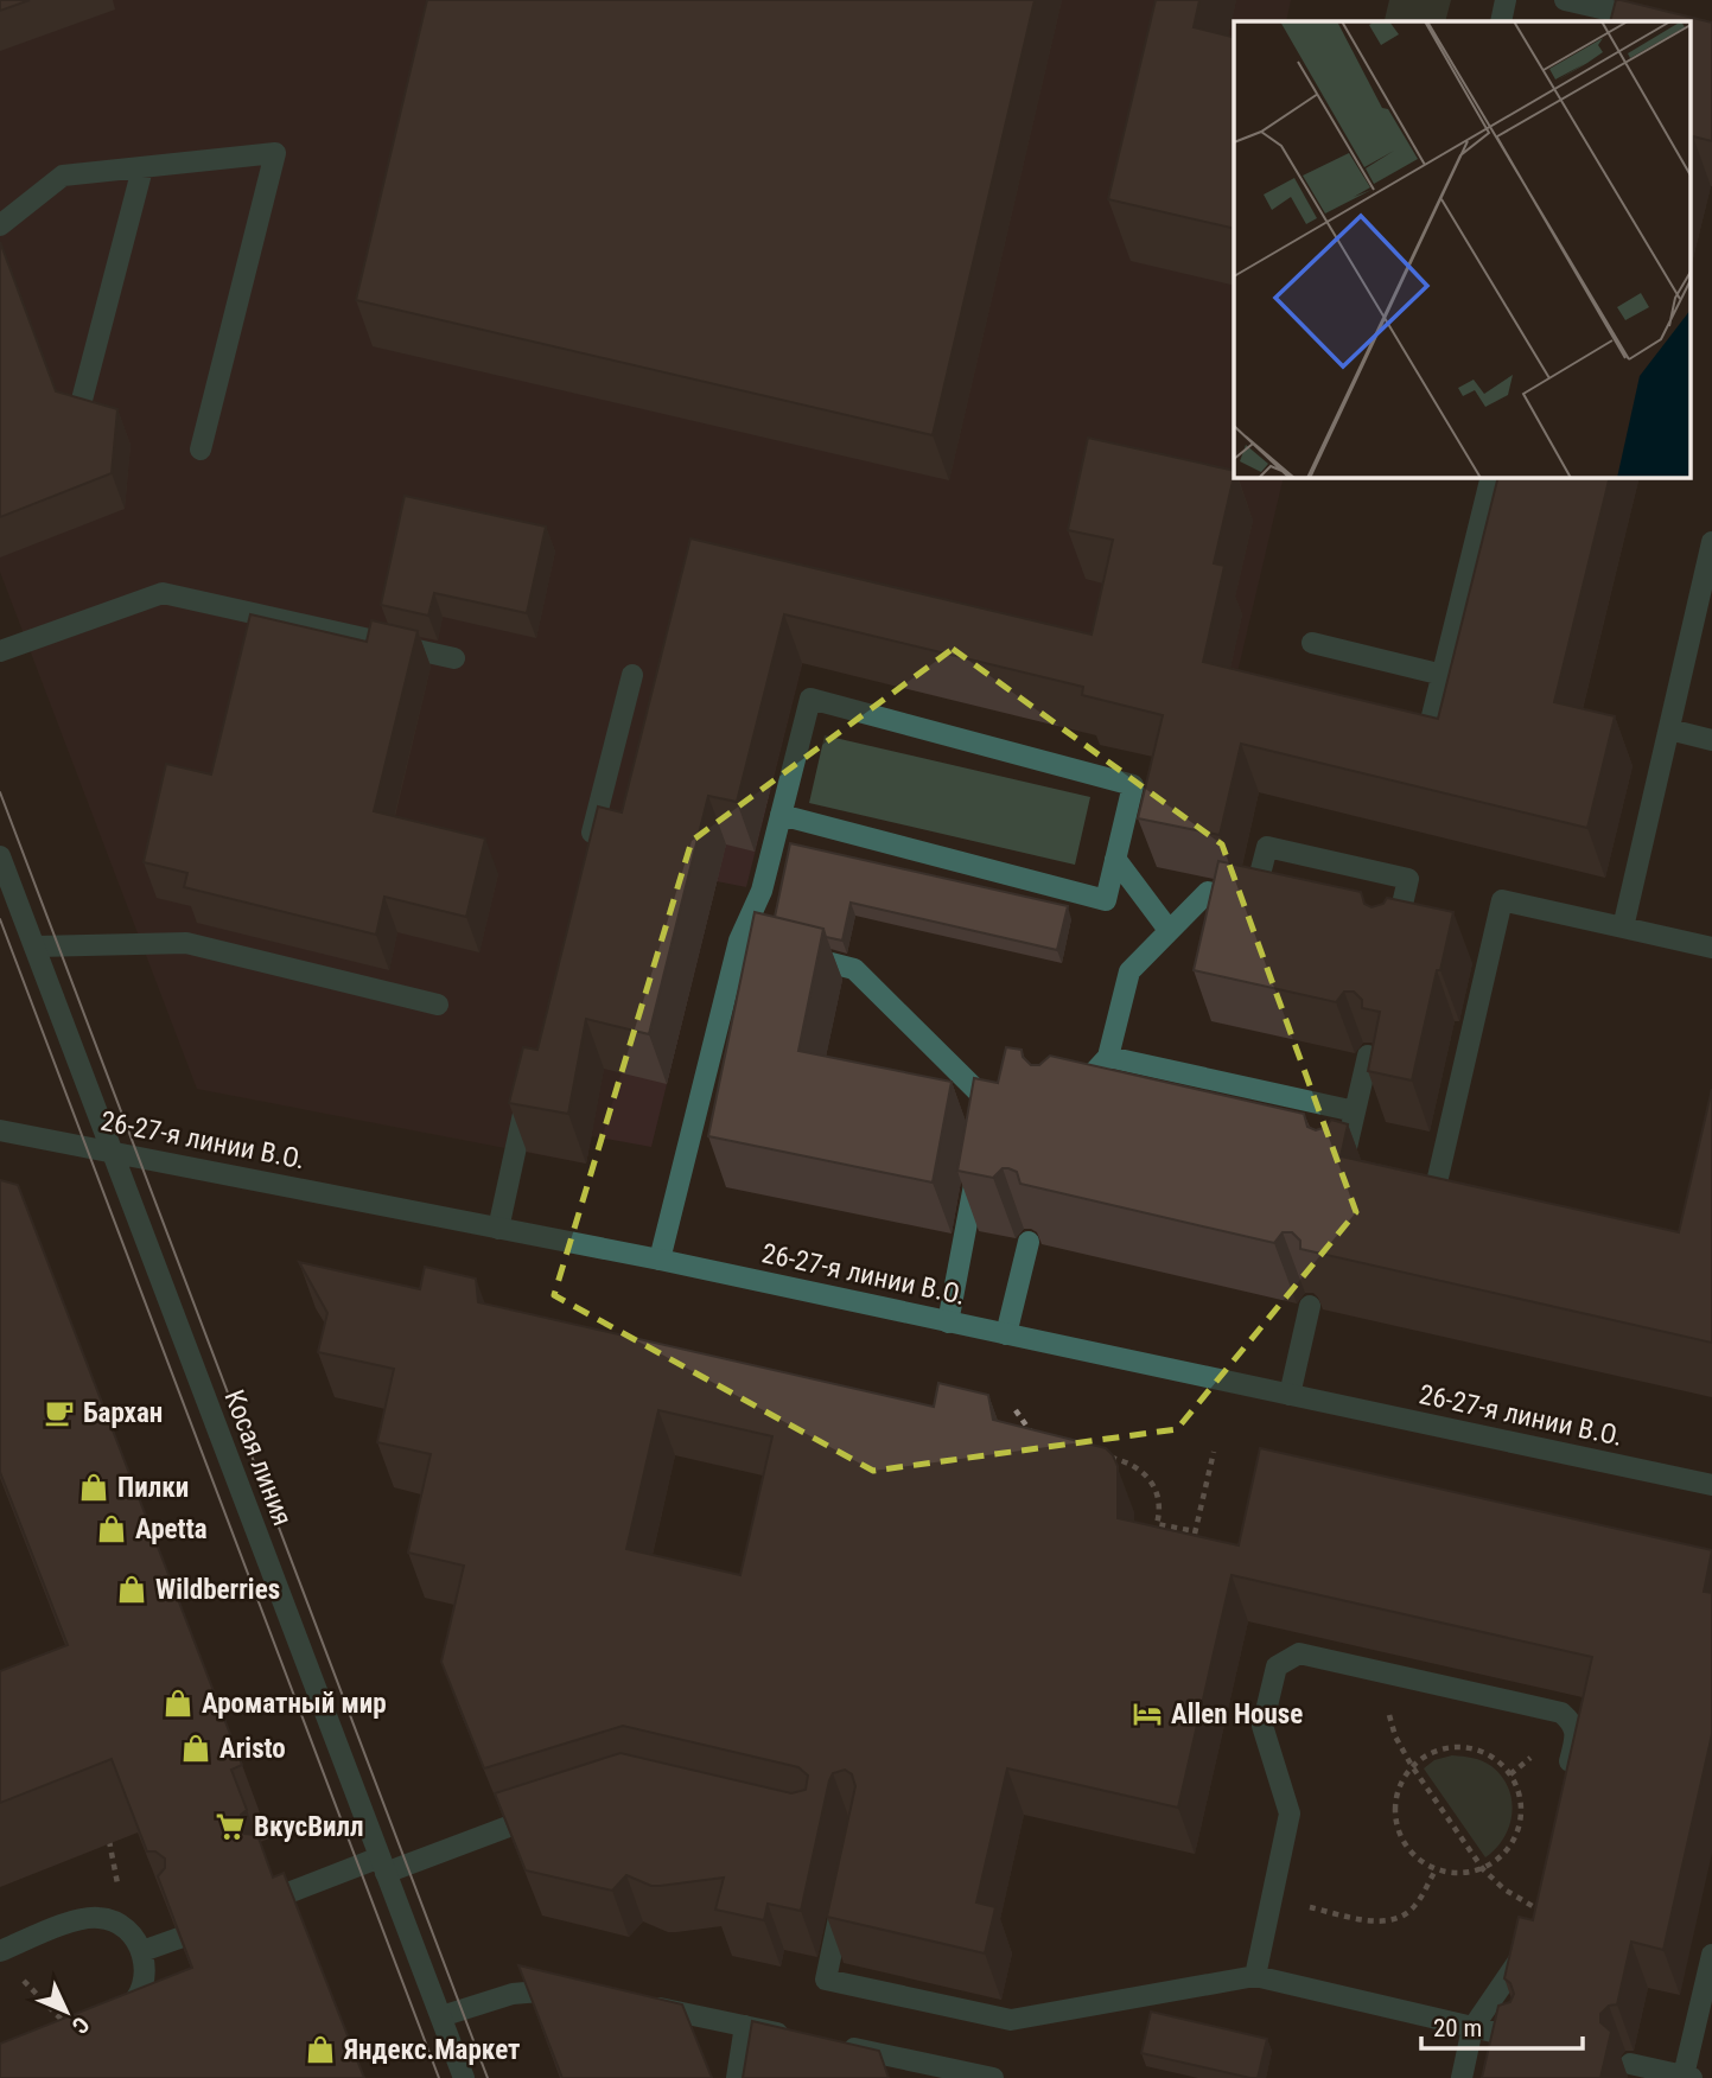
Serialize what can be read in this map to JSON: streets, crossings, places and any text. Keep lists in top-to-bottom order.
{
  "streets": {
    "street": ["26-27-я линии В.О.", "Косая линия"]
  },
  "crossings": [
    ["26-27-я линии В.О.", "Косая линия"]
  ],
  "places": {
    "cafe": ["Бархан"],
    "shop": [
      "Пилки",
      "Apetta",
      "Wildberries",
      "Ароматный мир",
      "Aristo",
      "Яндекс.Маркет"
    ],
    "hotel": ["Allen House"],
    "supermarket": ["ВкусВилл"]
  },
  "scale_bar": "20 m",
  "north": "bottom right"
}
